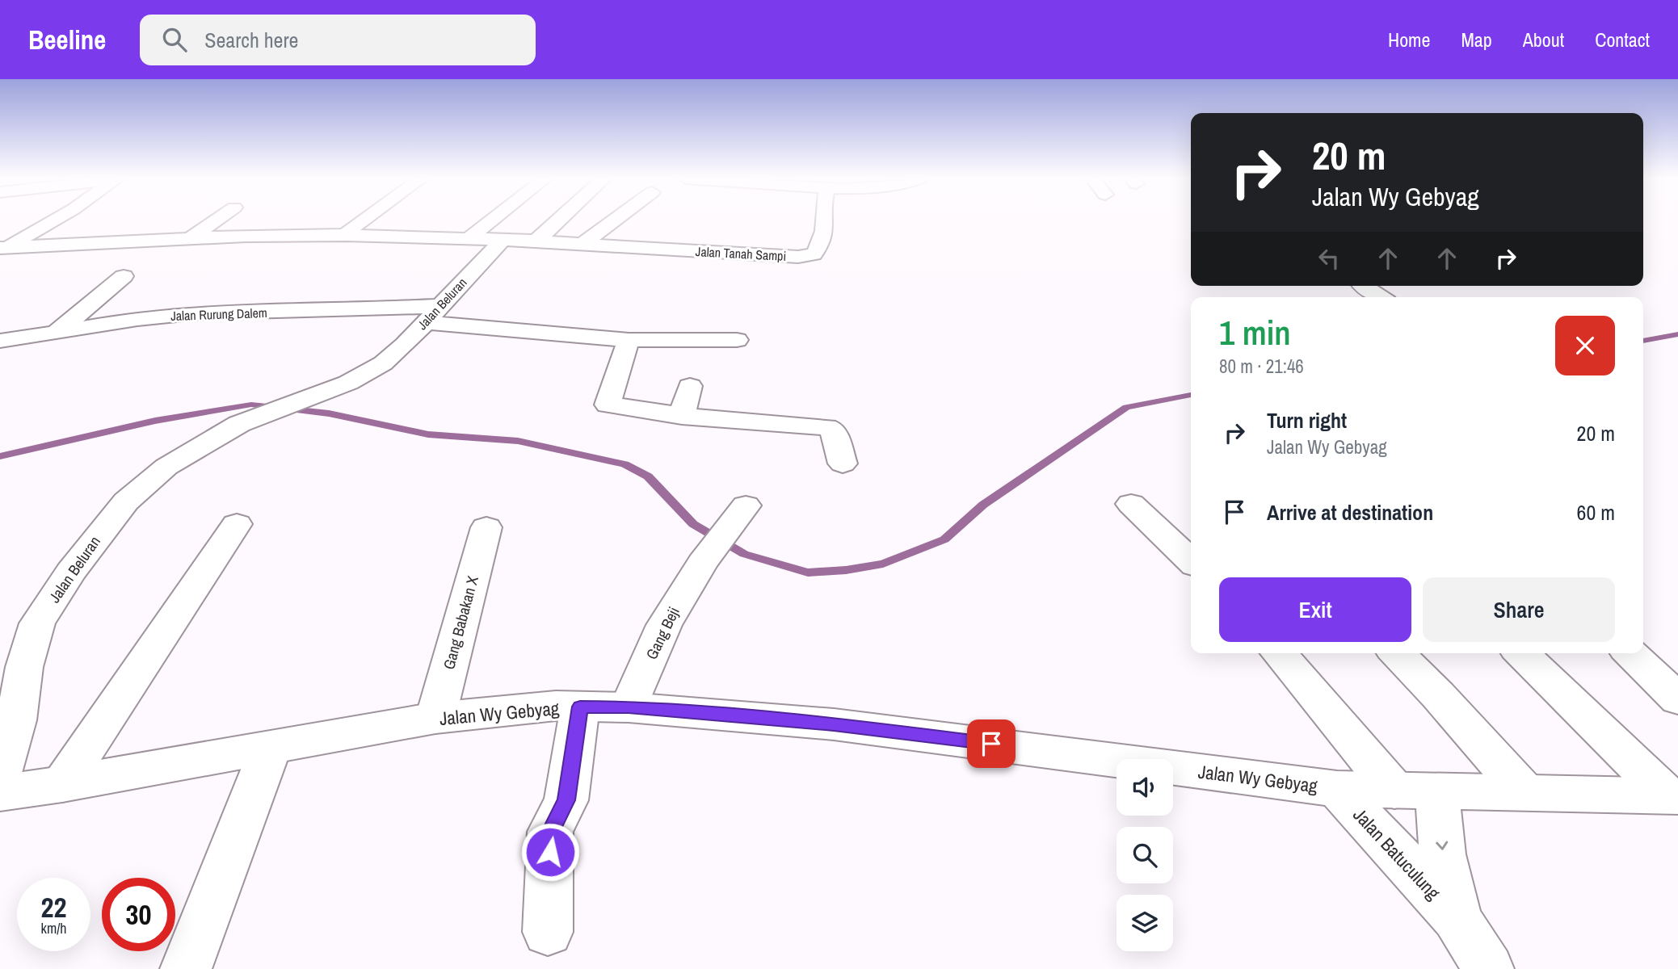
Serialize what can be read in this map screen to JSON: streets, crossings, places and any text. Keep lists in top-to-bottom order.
{
  "streets": {
    "street": [
      "Jalan Tanah Sampi",
      "Jalan Beluran",
      "Jalan Rurung Dalem",
      "Gang Babakan X",
      "Gang Beji",
      "Jalan Wy Gebyag",
      "Jalan Batuculung"
    ]
  },
  "crossings": [
    ["Jalan Tanah Sampi", "Jalan Beluran"],
    ["Jalan Beluran", "Jalan Rurung Dalem"],
    ["Gang Babakan X", "Jalan Wy Gebyag"],
    ["Gang Beji", "Jalan Wy Gebyag"],
    ["Jalan Wy Gebyag", "Jalan Batuculung"]
  ],
  "page": {
    "header": "Beeline",
    "search": "Search here",
    "nav": [
      "Home",
      "Map",
      "About",
      "Contact"
    ],
    "turn": ["20 m", "Jalan Wy Gebyag"],
    "heading": ["1 min", "80 m · 21:46"],
    "list": [
      {
        "name": "Turn right",
        "note": "Jalan Wy Gebyag",
        "value": "20 m"
      },
      {
        "name": "Arrive at destination",
        "value": "60 m"
      }
    ],
    "buttons": ["Exit", "Share"],
    "speed": "22 km/h",
    "limit": "30"
  }
}
